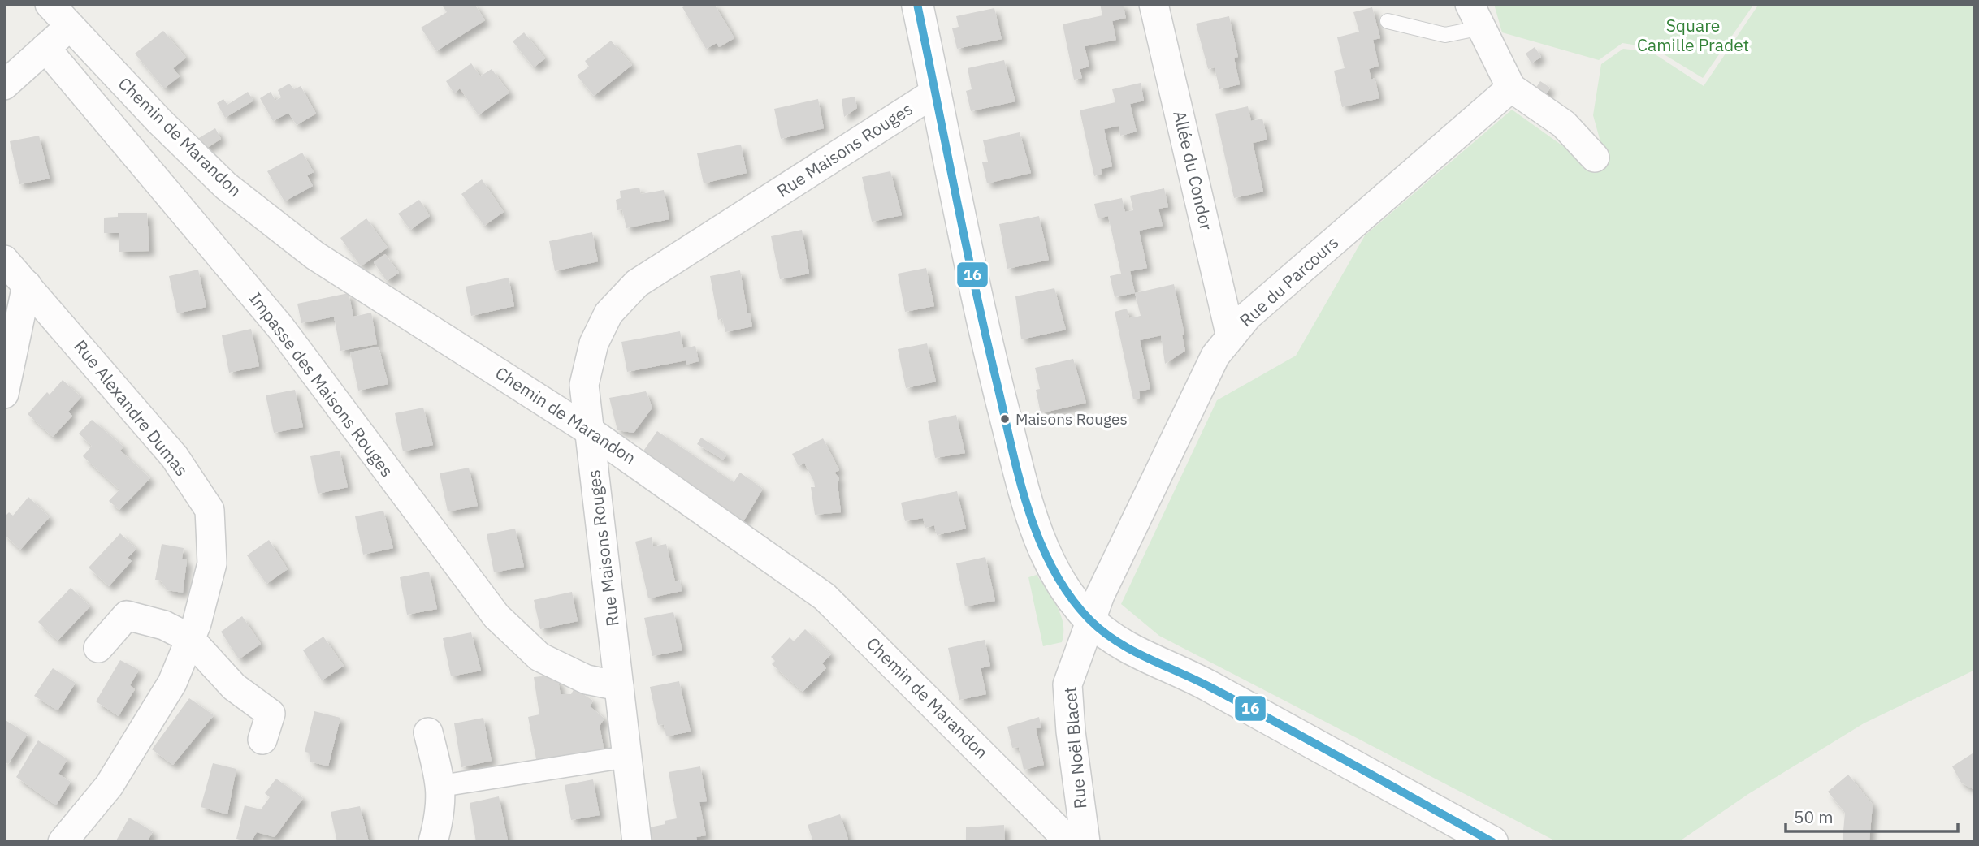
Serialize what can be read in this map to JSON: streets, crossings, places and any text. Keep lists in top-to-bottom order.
{
  "streets": {
    "street": [
      "Chemin de Marandon",
      "Rue Maisons Rouges",
      "Allée du Condor",
      "Rue du Parcours",
      "Impasse des Maisons Rouges",
      "Rue Alexandre Dumas",
      "Rue Noël Blacet"
    ]
  },
  "crossings": [
    ["Chemin de Marandon", "Rue Maisons Rouges"],
    ["Rue Maisons Rouges", "Impasse des Maisons Rouges"],
    ["Allée du Condor", "Rue du Parcours"],
    ["Rue du Parcours", "Rue Noël Blacet"]
  ],
  "parks": ["Square Camille Pradet"],
  "places": ["Maisons Rouges"],
  "lines": ["transit line 16"],
  "scale_bar": "50 m"
}
